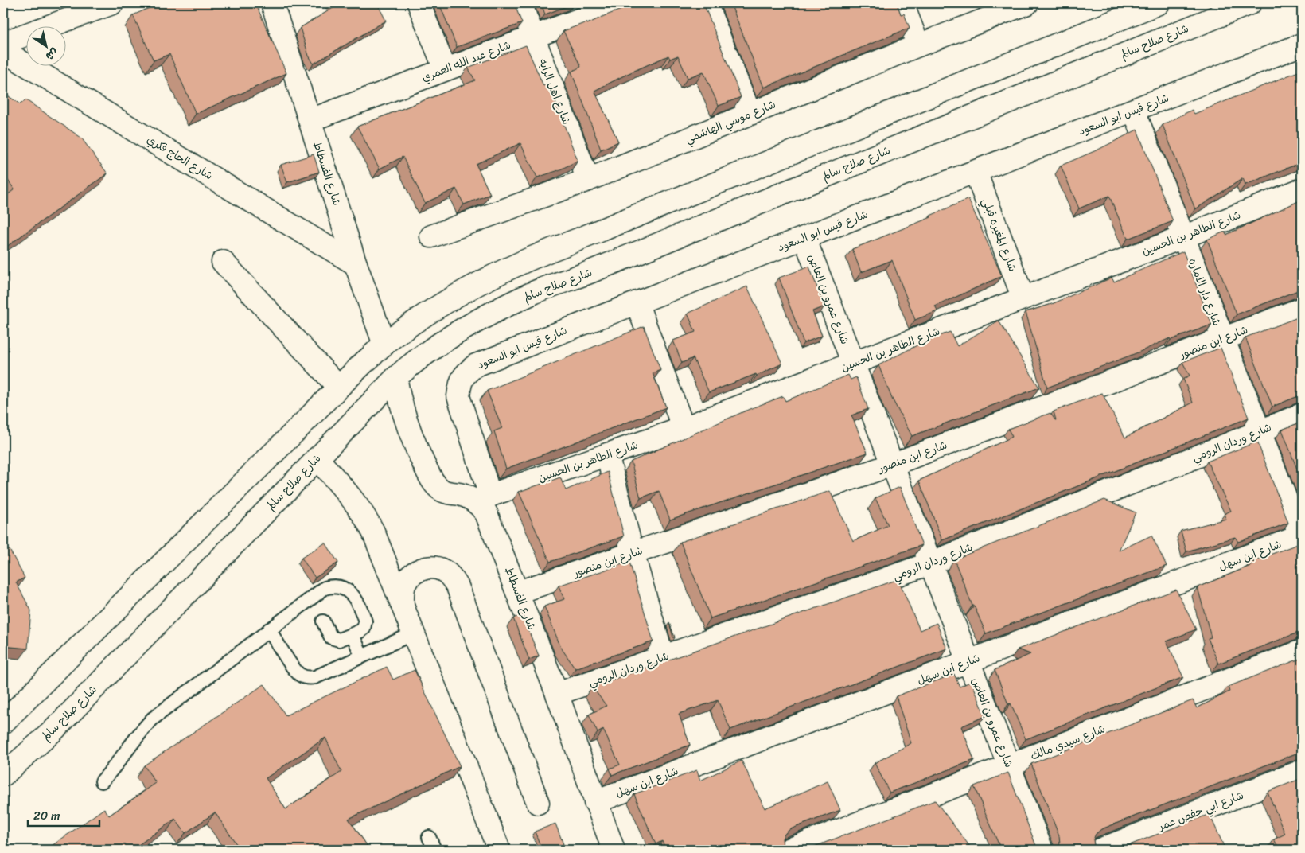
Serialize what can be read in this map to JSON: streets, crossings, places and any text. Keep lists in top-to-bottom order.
{
  "streets": {
    "main road": [
      "شارع صلاح سالم",
      "شارع عبد الله العمري",
      "شارع اهل الرايه",
      "شارع قيس ابو السعود",
      "شارع موسي الهاشمي",
      "شارع الحاج فكري",
      "شارع الفسطاط",
      "شارع الطاهر بن الحسين",
      "شارع المغيره قبلي",
      "شارع دار الاماره",
      "شارع عمرو بن العاص",
      "شارع ابن منصور",
      "شارع وردان الرومي",
      "شارع ابن سهل",
      "شارع سيدي مالك",
      "شارع ابي حفص عمر"
    ]
  },
  "crossings": [
    ["شارع صلاح سالم", "شارع الفسطاط"],
    ["شارع عبد الله العمري", "شارع اهل الرايه"],
    ["شارع عبد الله العمري", "شارع الفسطاط"],
    ["شارع اهل الرايه", "شارع موسي الهاشمي"],
    ["شارع قيس ابو السعود", "شارع الفسطاط"],
    ["شارع قيس ابو السعود", "شارع الطاهر بن الحسين"],
    ["شارع قيس ابو السعود", "شارع المغيره قبلي"],
    ["شارع قيس ابو السعود", "شارع دار الاماره"],
    ["شارع قيس ابو السعود", "شارع عمرو بن العاص"],
    ["شارع الحاج فكري", "شارع الفسطاط"],
    ["شارع الفسطاط", "شارع الطاهر بن الحسين"],
    ["شارع الفسطاط", "شارع ابن منصور"],
    ["شارع الفسطاط", "شارع وردان الرومي"],
    ["شارع الفسطاط", "شارع ابن سهل"],
    ["شارع الطاهر بن الحسين", "شارع المغيره قبلي"],
    ["شارع الطاهر بن الحسين", "شارع دار الاماره"],
    ["شارع الطاهر بن الحسين", "شارع عمرو بن العاص"],
    ["شارع دار الاماره", "شارع ابن منصور"],
    ["شارع دار الاماره", "شارع وردان الرومي"],
    ["شارع دار الاماره", "شارع ابن سهل"],
    ["شارع عمرو بن العاص", "شارع ابن منصور"],
    ["شارع عمرو بن العاص", "شارع وردان الرومي"],
    ["شارع عمرو بن العاص", "شارع ابن سهل"],
    ["شارع عمرو بن العاص", "شارع سيدي مالك"]
  ],
  "scale_bar": "20 m",
  "north": "bottom right"
}
